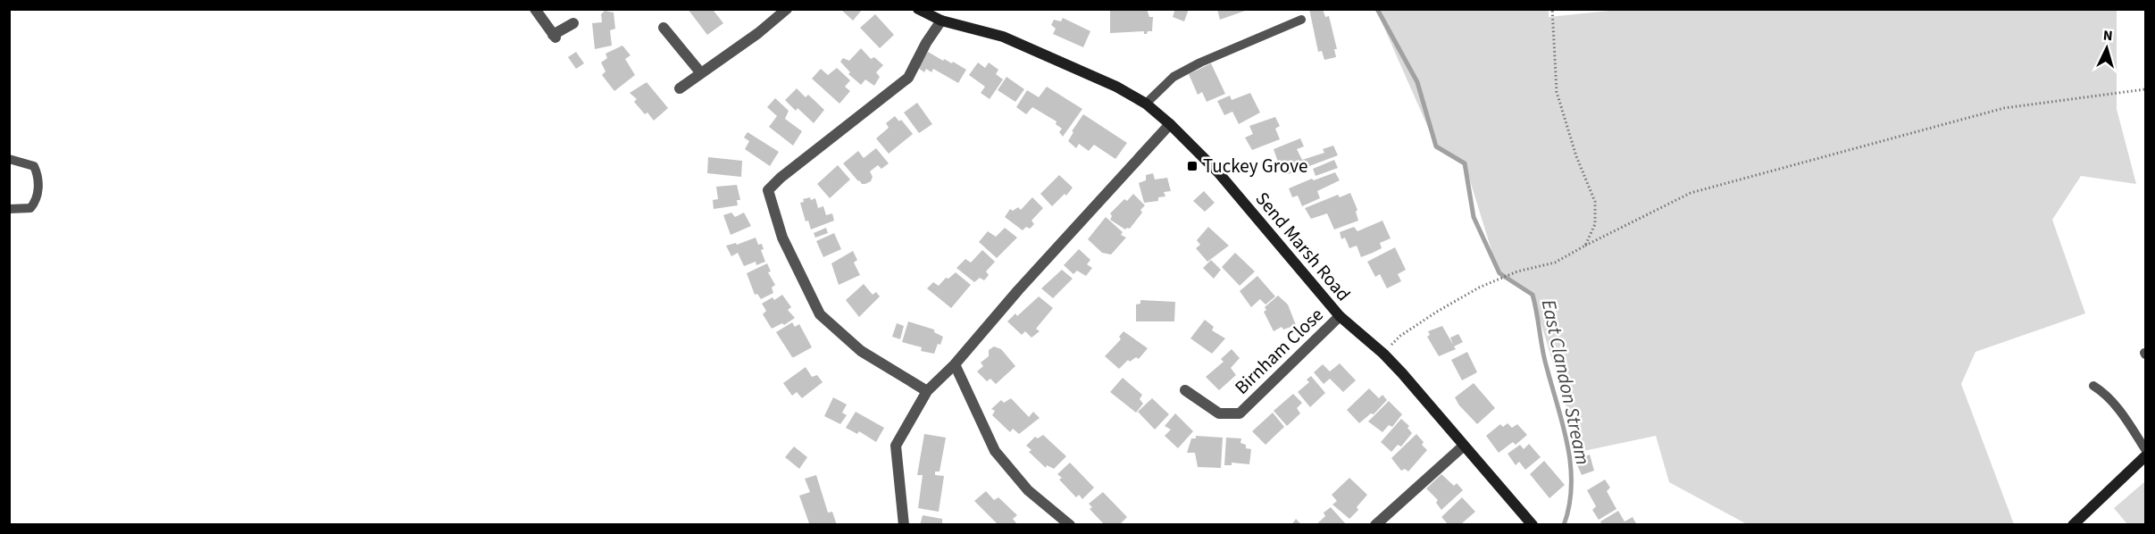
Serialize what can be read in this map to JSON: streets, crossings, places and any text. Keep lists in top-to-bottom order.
{
  "streets": {
    "main road": ["Send Marsh Road"],
    "street": ["Birnham Close"]
  },
  "crossings": [
    ["Send Marsh Road", "Birnham Close"]
  ],
  "water": ["East Clandon Stream"],
  "places": {
    "transit": ["Tuckey Grove"]
  },
  "north": "top"
}
